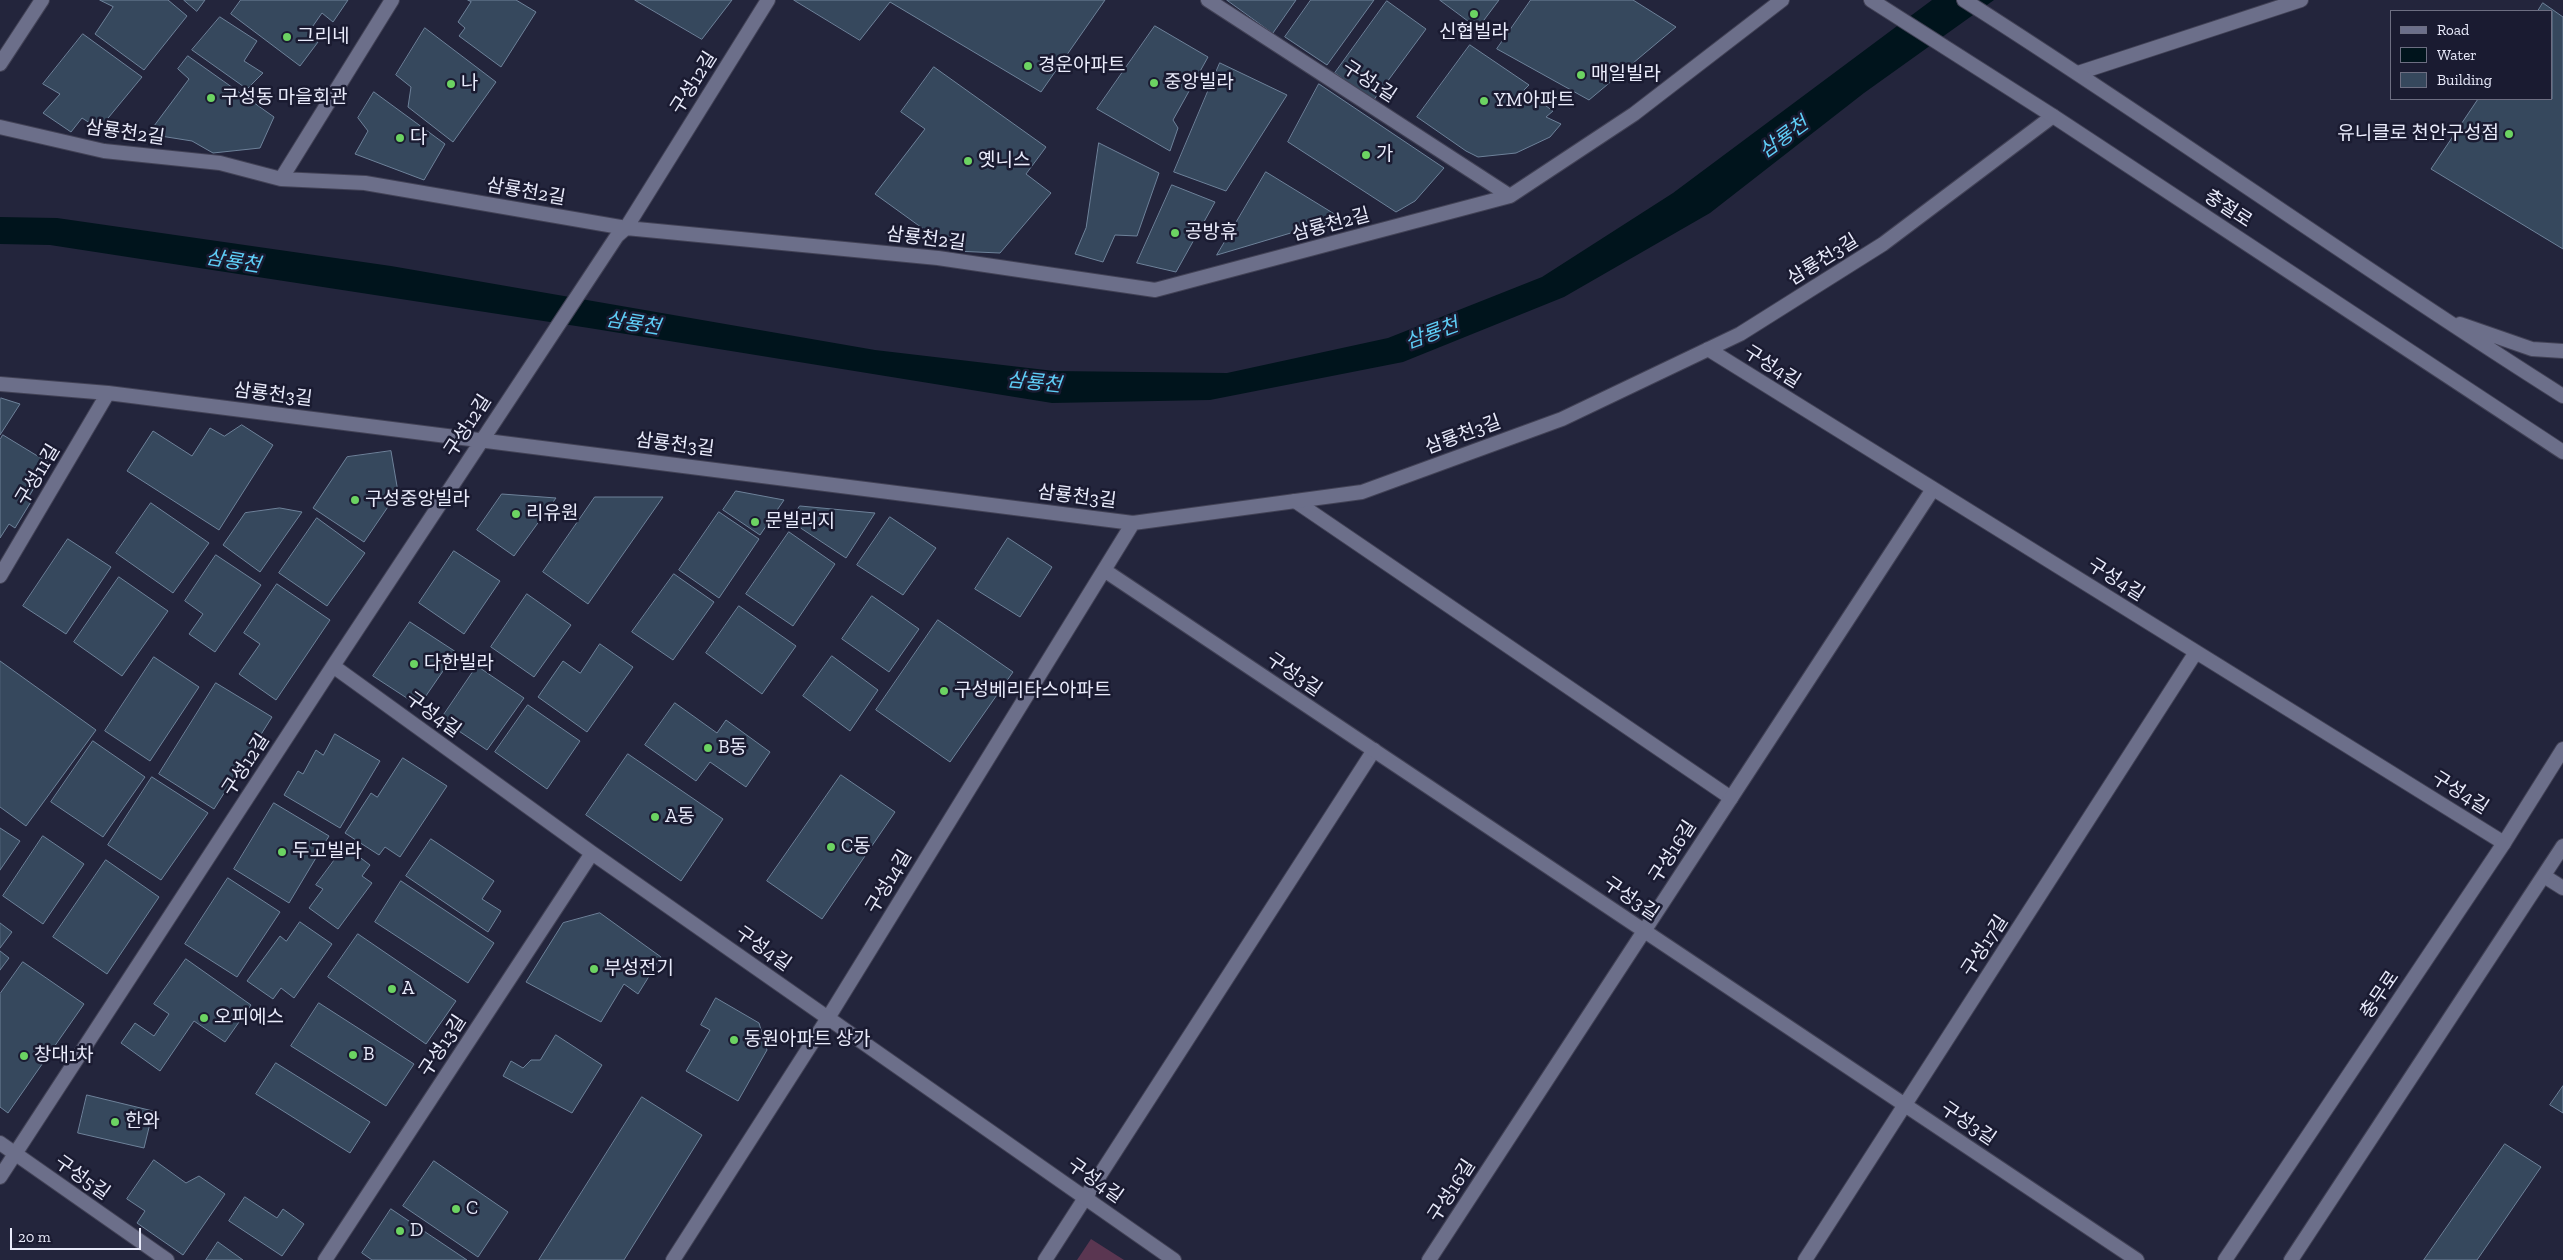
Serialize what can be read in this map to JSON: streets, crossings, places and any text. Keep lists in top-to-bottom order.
{
  "streets": {
    "street": [
      "구성1길",
      "구성12길",
      "삼룡천2길",
      "충절로",
      "삼룡천3길",
      "구성4길",
      "구성11길",
      "구성3길",
      "구성16길",
      "구성14길",
      "구성17길",
      "충무로",
      "구성13길",
      "구성5길"
    ]
  },
  "crossings": [
    ["구성1길", "삼룡천2길"],
    ["구성12길", "삼룡천2길"],
    ["구성12길", "삼룡천3길"],
    ["구성12길", "구성4길"],
    ["구성12길", "구성5길"],
    ["충절로", "삼룡천3길"],
    ["삼룡천3길", "구성4길"],
    ["삼룡천3길", "구성11길"],
    ["삼룡천3길", "구성14길"],
    ["구성4길", "구성16길"],
    ["구성4길", "구성14길"],
    ["구성4길", "구성17길"],
    ["구성4길", "충무로"],
    ["구성4길", "구성13길"],
    ["구성3길", "구성16길"],
    ["구성3길", "구성14길"],
    ["구성3길", "구성17길"]
  ],
  "water": ["삼룡천"],
  "places": [
    "신협빌라",
    "그리네",
    "경운아파트",
    "매일빌라",
    "중앙빌라",
    "나",
    "구성동 마을회관",
    "YM아파트",
    "유니클로 천안구성점",
    "다",
    "가",
    "옛니스",
    "공방휴",
    "구성중앙빌라",
    "리유원",
    "문빌리지",
    "다한빌라",
    "구성베리타스아파트",
    "B동",
    "A동",
    "C동",
    "두고빌라",
    "부성전기",
    "A",
    "오피에스",
    "동원아파트 상가",
    "B",
    "창대1차",
    "한와",
    "C",
    "D"
  ],
  "legend": ["Road", "Water", "Building"],
  "scale_bar": "20 m"
}
